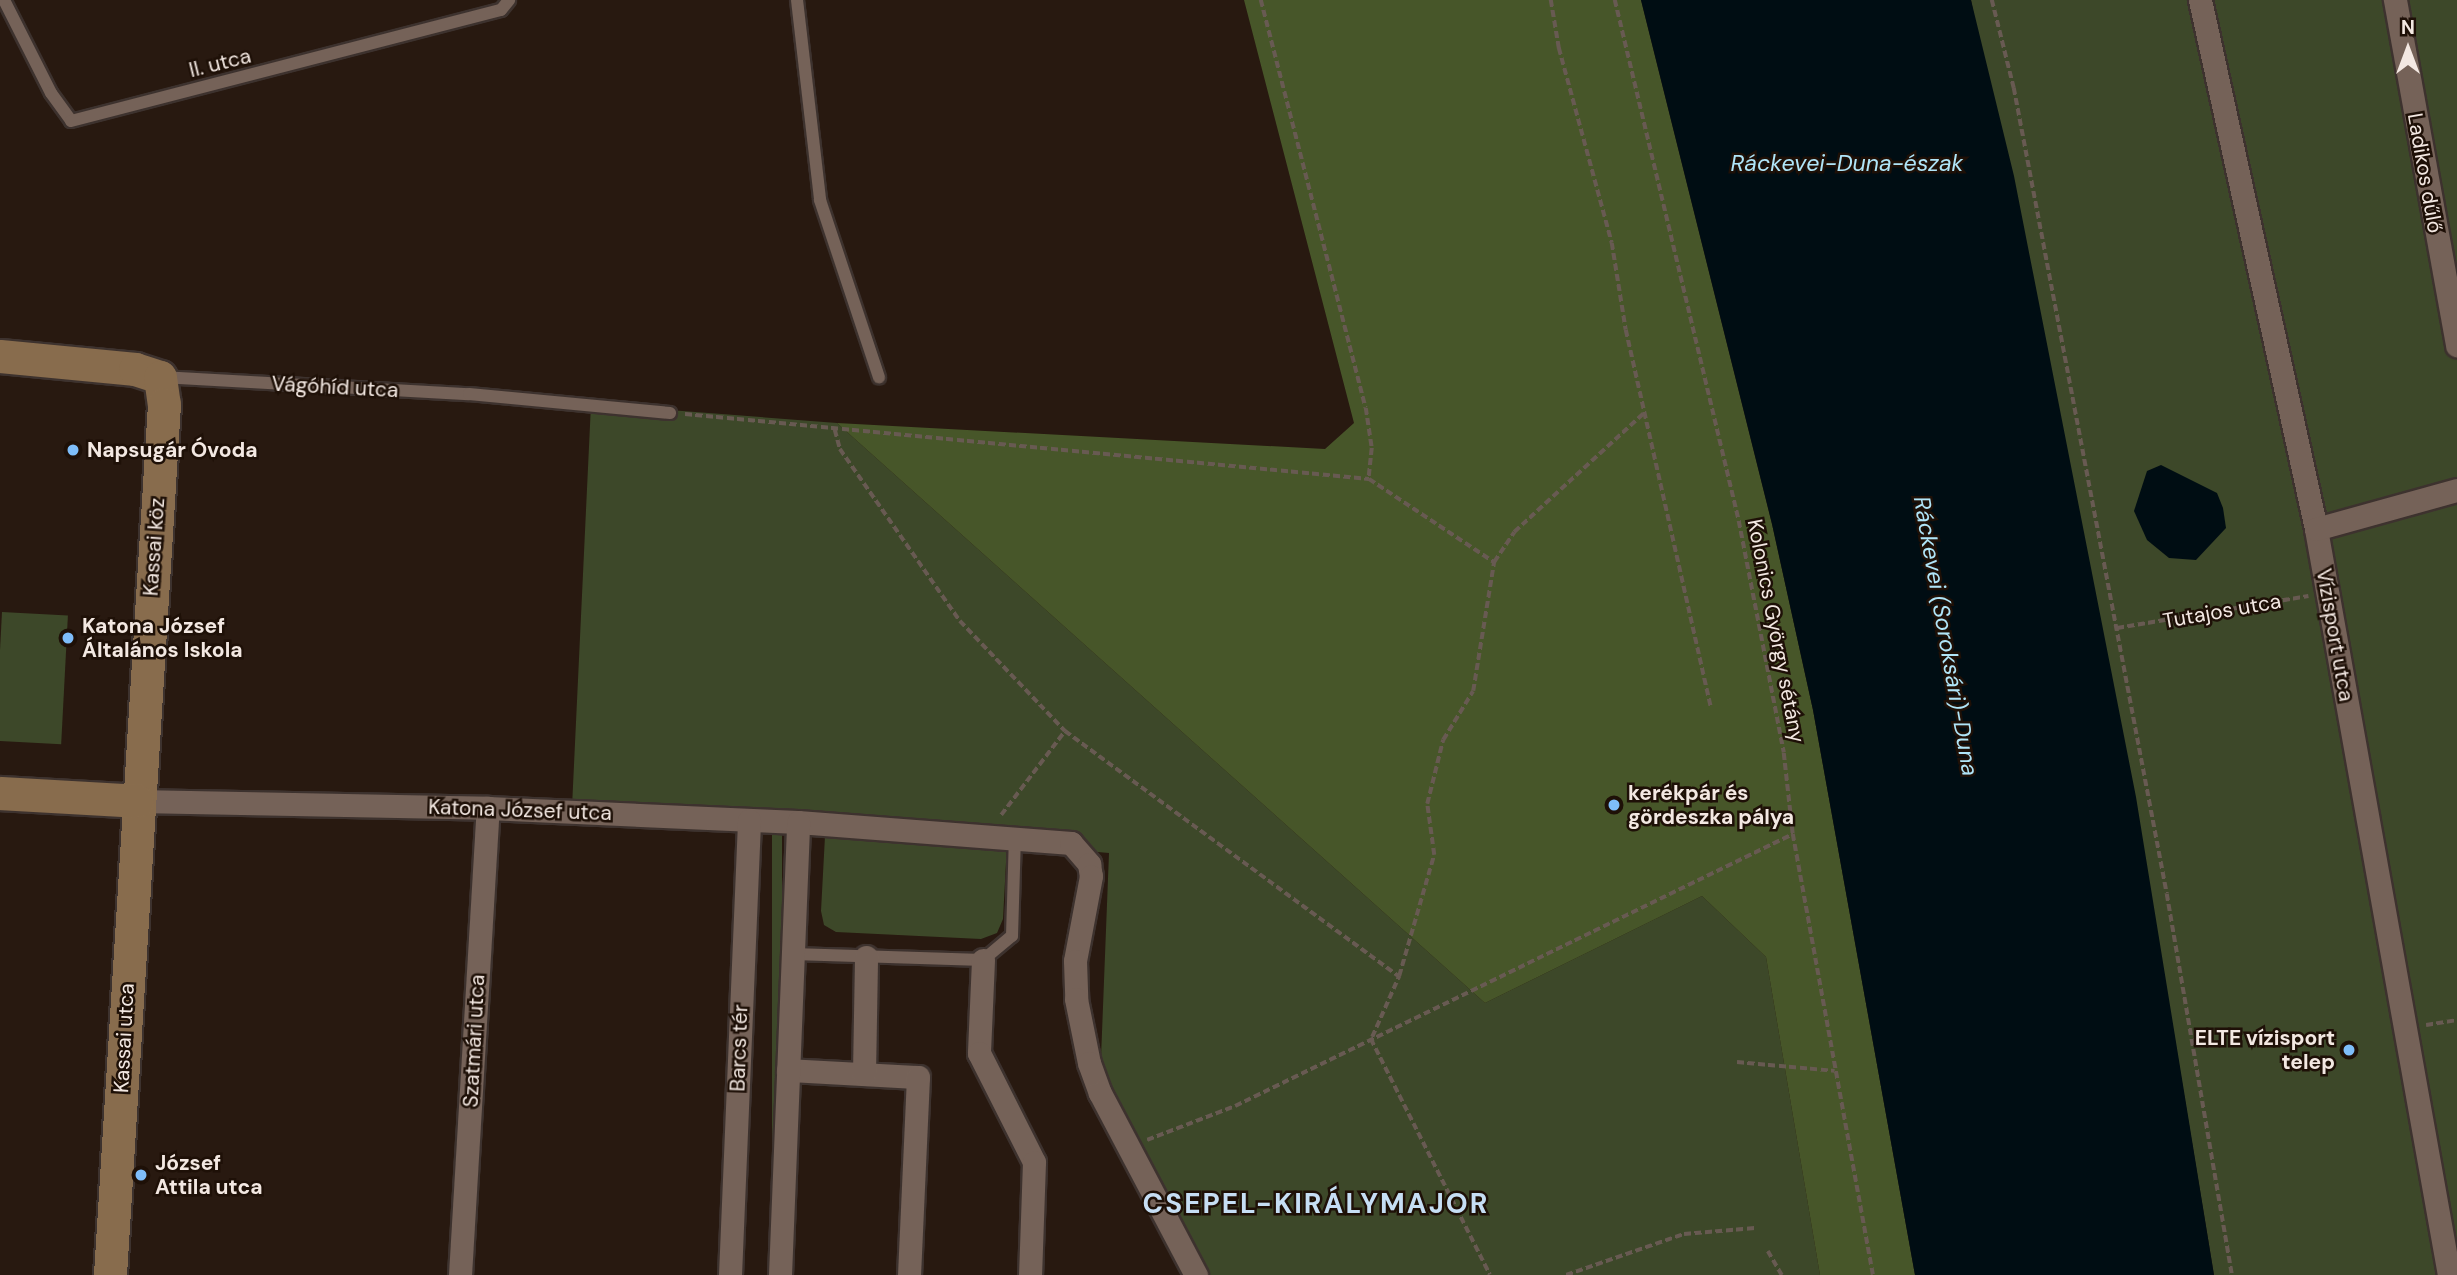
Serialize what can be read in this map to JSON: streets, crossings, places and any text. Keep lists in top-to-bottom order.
{
  "streets": {
    "street": [
      "Ladikos dűlő",
      "Vágóhíd utca",
      "Kassai köz",
      "Vízisport utca",
      "Katona József utca",
      "Kassai utca",
      "Szatmári utca",
      "Barcs tér"
    ],
    "lane": ["II. utca"],
    "path": ["Tutajos utca", "Kolonics György sétány"]
  },
  "crossings": [
    ["Vágóhíd utca", "Kassai köz"],
    ["Kassai köz", "Katona József utca"],
    ["Kassai köz", "Kassai utca"],
    ["Tutajos utca", "Vízisport utca"],
    ["Katona József utca", "Kassai utca"],
    ["Katona József utca", "Szatmári utca"],
    ["Katona József utca", "Barcs tér"]
  ],
  "districts": ["CSEPEL-KIRÁLYMAJOR"],
  "water": ["Ráckevei-Duna-észak", "Ráckevei (Soroksári)-Duna"],
  "places": [
    "Napsugár Óvoda",
    "Katona József Általános Iskola",
    "kerékpár és gördeszka pálya",
    "ELTE vízisport telep",
    "József Attila utca"
  ],
  "north": "top"
}
